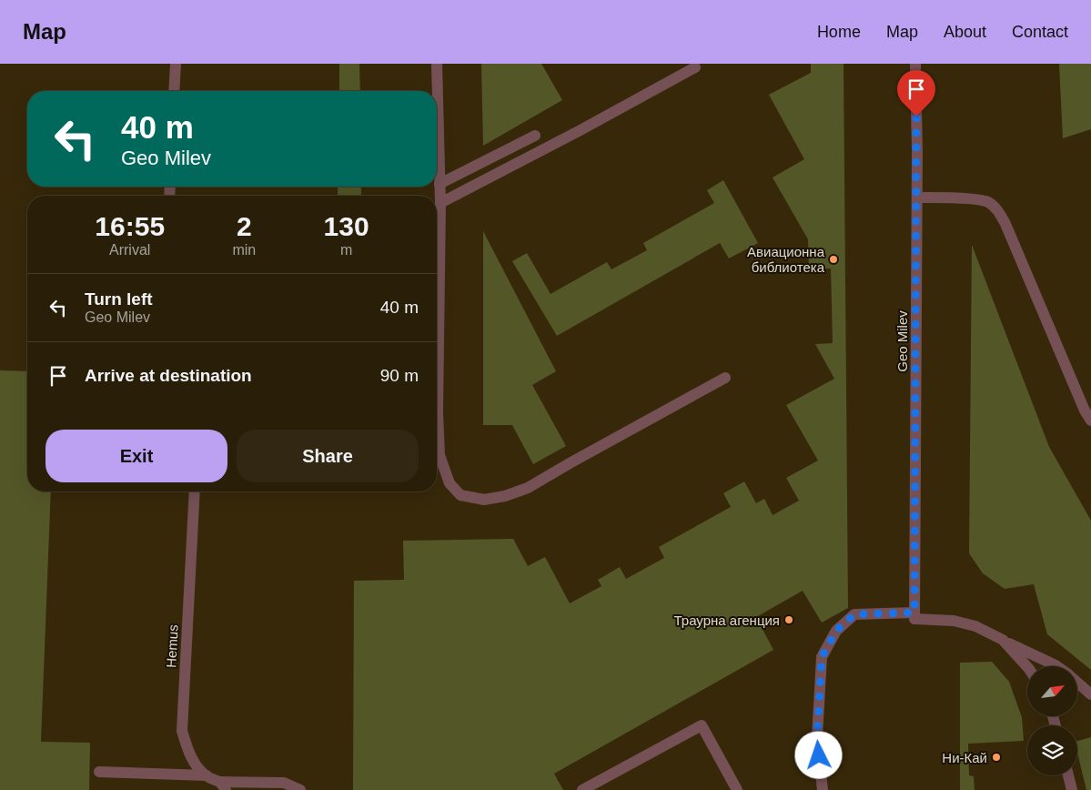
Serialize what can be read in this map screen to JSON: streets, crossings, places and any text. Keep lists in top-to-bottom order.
{
  "streets": {
    "street": ["Geo Milev", "Hemus"]
  },
  "places": ["Авиационна библиотека", "Траурна агенция", "Ни-Кай"],
  "north": "top right",
  "page": {
    "header": "Map",
    "nav": [
      "Home",
      "Map",
      "About",
      "Contact"
    ],
    "turn": ["40 m", "Geo Milev"],
    "eta": [
      "16:55",
      "Arrival",
      "2",
      "min",
      "130",
      "m"
    ],
    "list": [
      {
        "name": "Turn left",
        "note": "Geo Milev",
        "value": "40 m"
      },
      {
        "name": "Arrive at destination",
        "value": "90 m"
      }
    ],
    "buttons": ["Exit", "Share"]
  }
}
